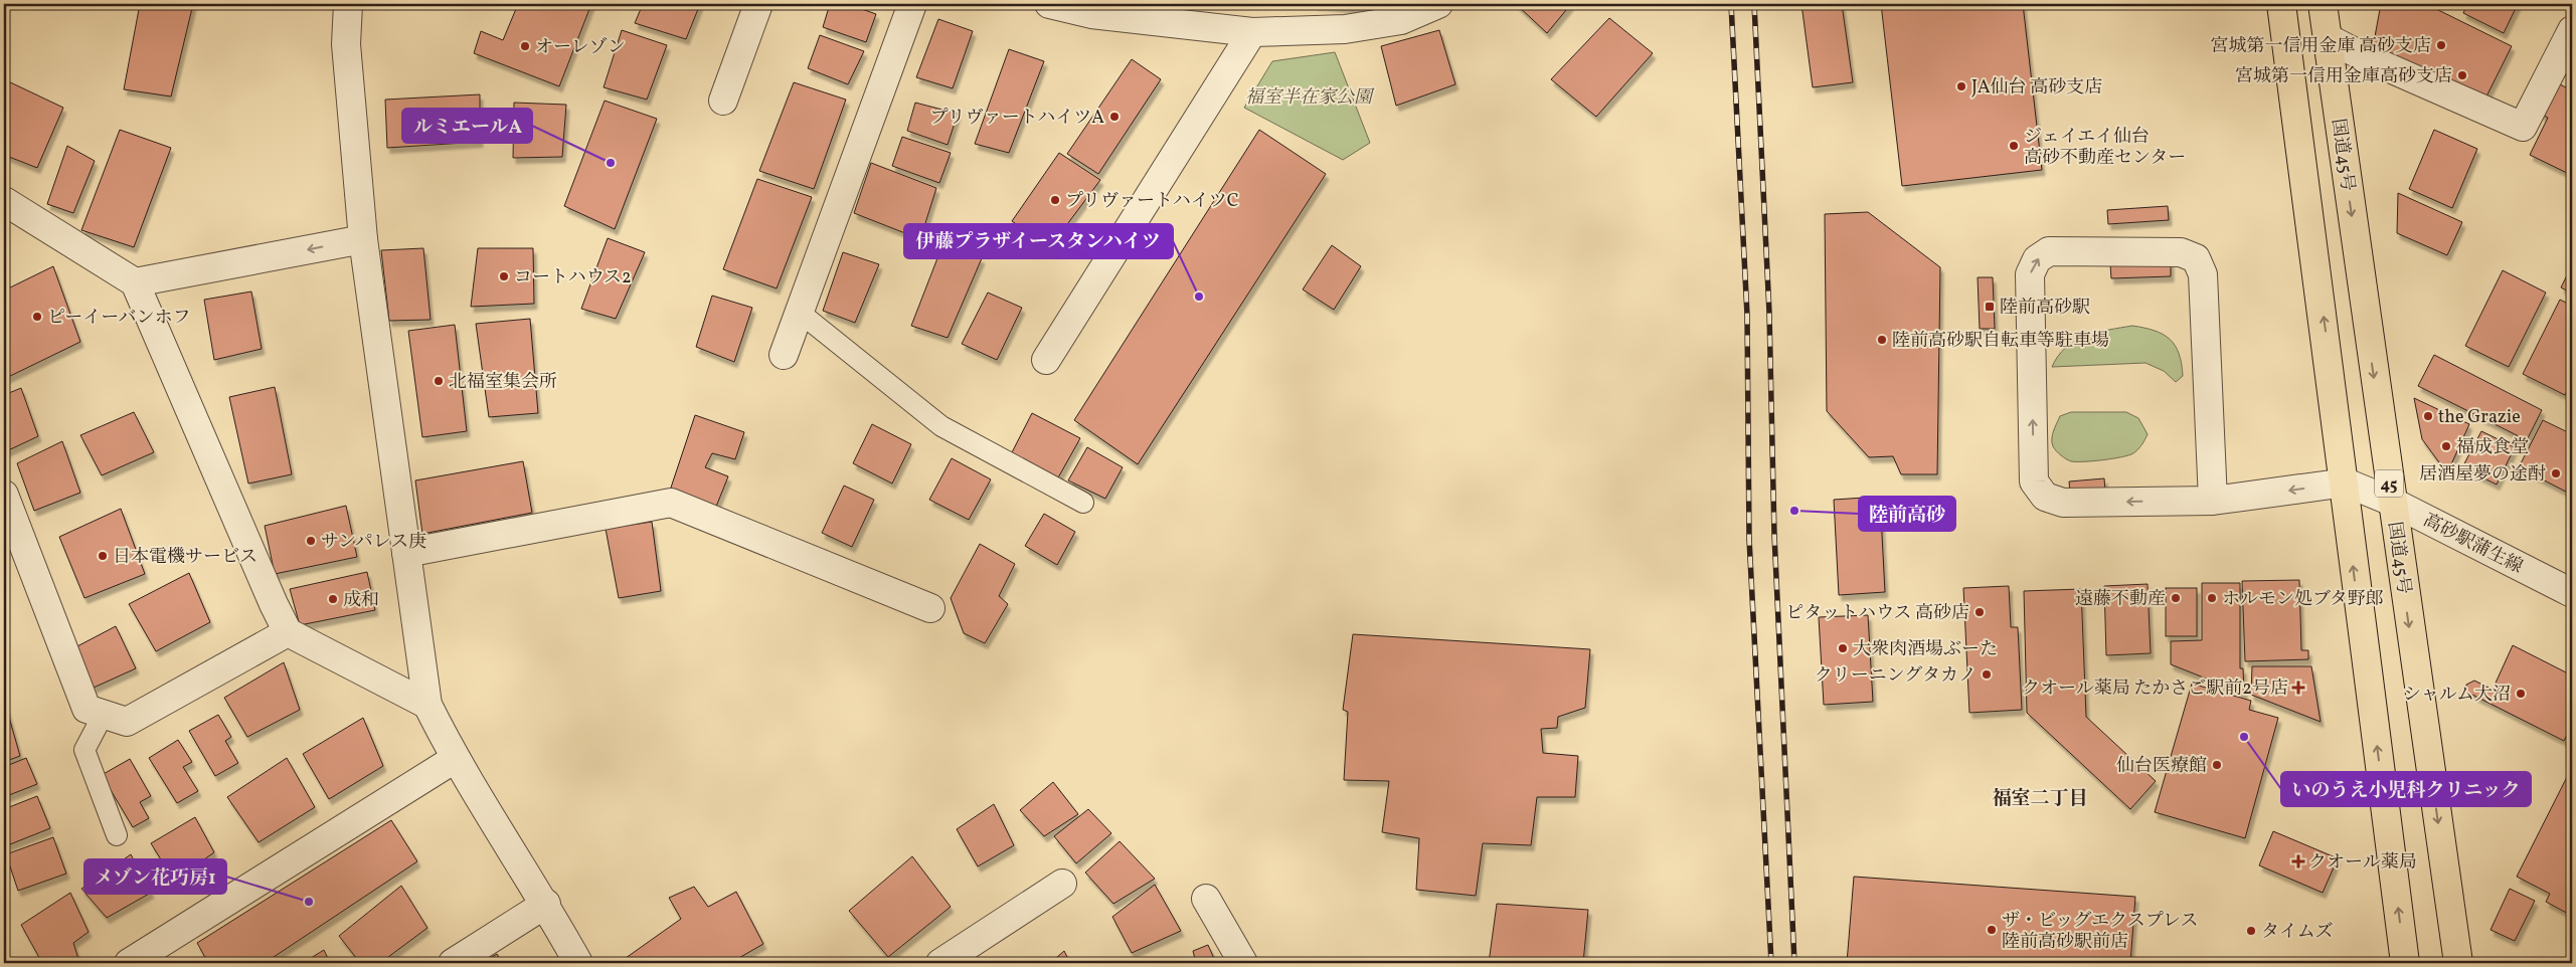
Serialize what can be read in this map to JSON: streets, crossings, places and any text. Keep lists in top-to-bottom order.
{
  "streets": {
    "highway": ["国道45号", "45"],
    "street": ["高砂駅蒲生線"]
  },
  "crossings": [
    ["国道45号", "高砂駅蒲生線"]
  ],
  "districts": ["福室二丁目"],
  "parks": ["福室半在家公園"],
  "places": {
    "other": [
      "宮城第一信用金庫 高砂支店",
      "オーレゾン",
      "宮城第一信用金庫高砂支店",
      "JA仙台 高砂支店",
      "プリヴァートハイツA",
      "ジェイエイ仙台 高砂不動産センター",
      "ルミエールA",
      "プリヴァートハイツC",
      "コートハウス2",
      "伊藤プラザイースタンハイツ",
      "ピーイーバンホフ",
      "陸前高砂駅自転車等駐車場",
      "北福室集会所",
      "the Grazie",
      "福成食堂",
      "居酒屋夢の途酎",
      "陸前高砂",
      "サンパレス庚",
      "日本電機サービス",
      "遠藤不動産",
      "ホルモン処ブタ野郎",
      "成和",
      "ピタットハウス 高砂店",
      "大衆肉酒場ぶーた",
      "クリーニングタカノ",
      "シャルム大沼",
      "いのうえ小児科クリニック",
      "仙台医療館",
      "メゾン花巧房1",
      "ザ・ビッグエクスプレス 陸前高砂駅前店",
      "タイムズ"
    ],
    "transit": ["陸前高砂駅"],
    "health": ["クオール薬局 たかさご駅前2号店", "クオール薬局"]
  }
}
